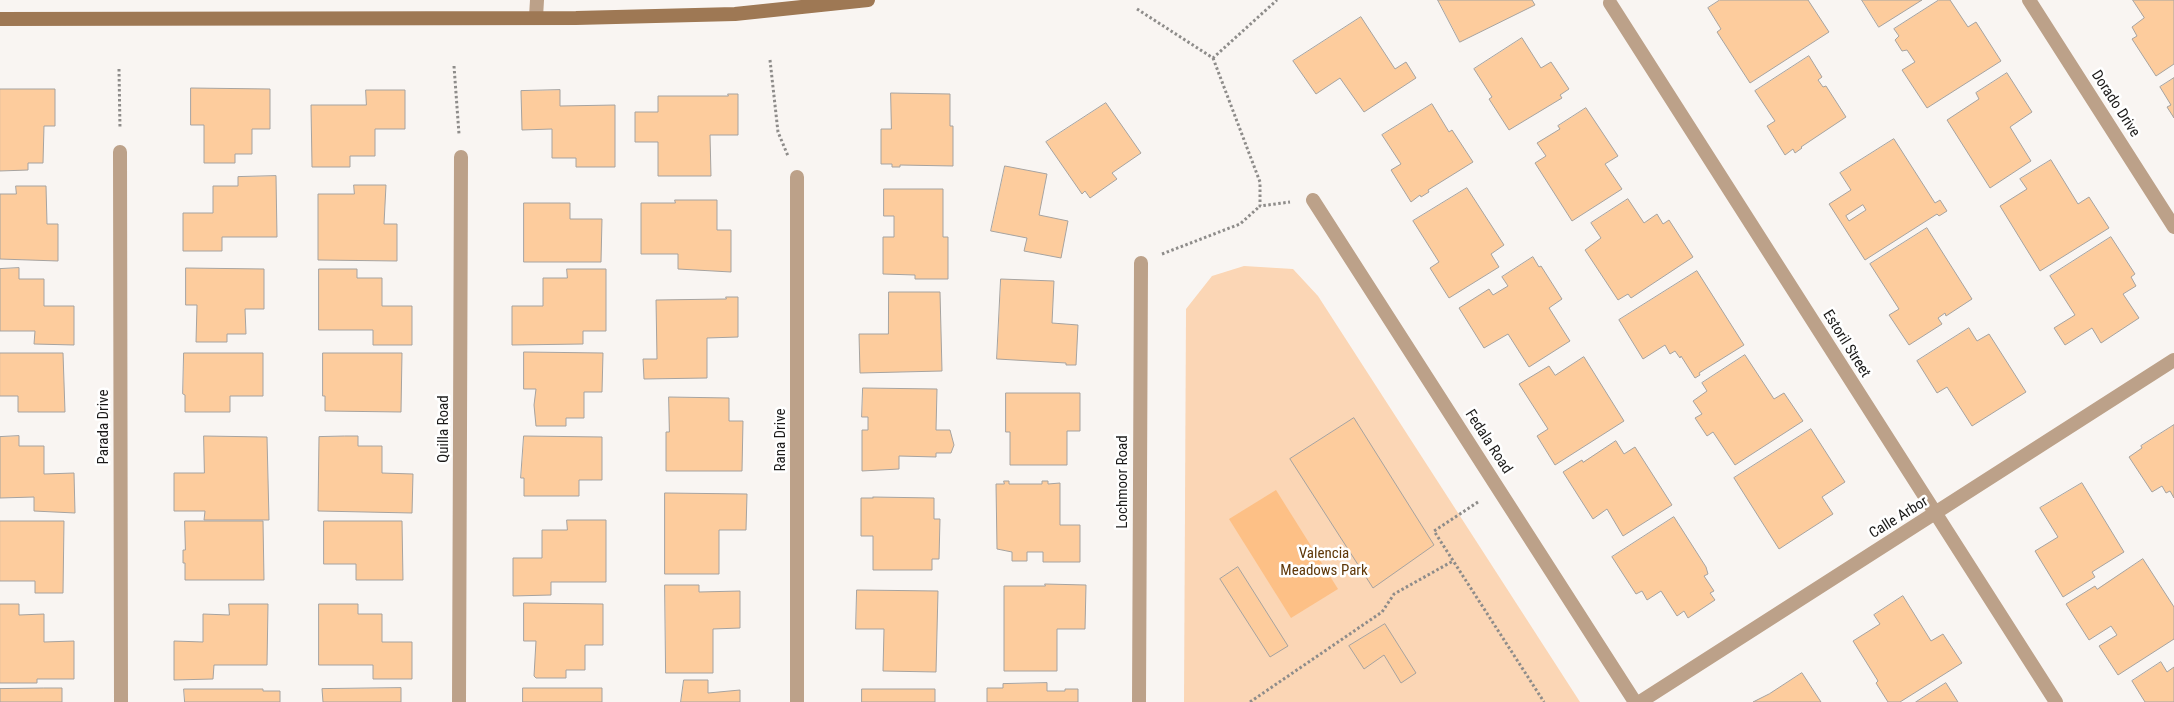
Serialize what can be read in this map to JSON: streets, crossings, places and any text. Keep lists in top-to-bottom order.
{
  "streets": {
    "street": [
      "Dorado Drive",
      "Estoril Street",
      "Parada Drive",
      "Quilla Road",
      "Rana Drive",
      "Fedala Road",
      "Lochmoor Road",
      "Calle Arbor"
    ]
  },
  "crossings": [
    ["Estoril Street", "Calle Arbor"]
  ],
  "parks": ["Valencia Meadows Park"]
}
